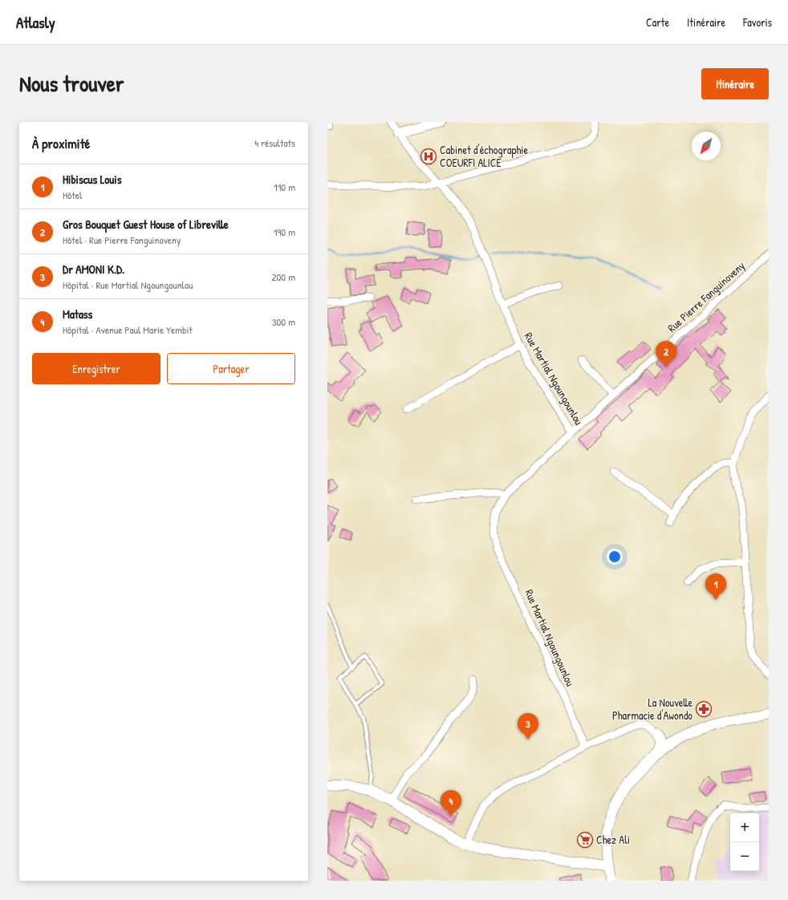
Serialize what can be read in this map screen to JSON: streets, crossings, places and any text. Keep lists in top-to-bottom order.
{
  "streets": {
    "street": ["Rue Pierre Fanguinoveny", "Rue Martial Ngoungounlou"]
  },
  "crossings": [
    ["Rue Pierre Fanguinoveny", "Rue Martial Ngoungounlou"]
  ],
  "places": {
    "hospital": ["Cabinet d'échographie COEURFI ALICE"],
    "pharmacy": ["La Nouvelle Pharmacie d'Awondo"],
    "supermarket": ["Chez Ali"]
  },
  "north": "bottom left",
  "page": {
    "header": "Atlasly",
    "nav": ["Carte", "Itinéraire", "Favoris"],
    "title": "Nous trouver",
    "buttons": [
      "Itinéraire",
      ["Enregistrer", "Partager"]
    ],
    "heading": ["À proximité", "4 résultats"],
    "list": [
      {
        "mark": "1",
        "name": "Hibiscus Louis",
        "note": "Hôtel",
        "value": "110 m"
      },
      {
        "mark": "2",
        "name": "Gros Bouquet Guest House of Libreville",
        "note": "Hôtel · Rue Pierre Fanguinoveny",
        "value": "190 m"
      },
      {
        "mark": "3",
        "name": "Dr AMONI K.D.",
        "note": "Hôpital · Rue Martial Ngoungounlou",
        "value": "200 m"
      },
      {
        "mark": "4",
        "name": "Matass",
        "note": "Hôpital · Avenue Paul Marie Yembit",
        "value": "300 m"
      }
    ],
    "pins": [
      "2",
      "1",
      "3",
      "4"
    ],
    "map_buttons": ["+", "−"]
  }
}
